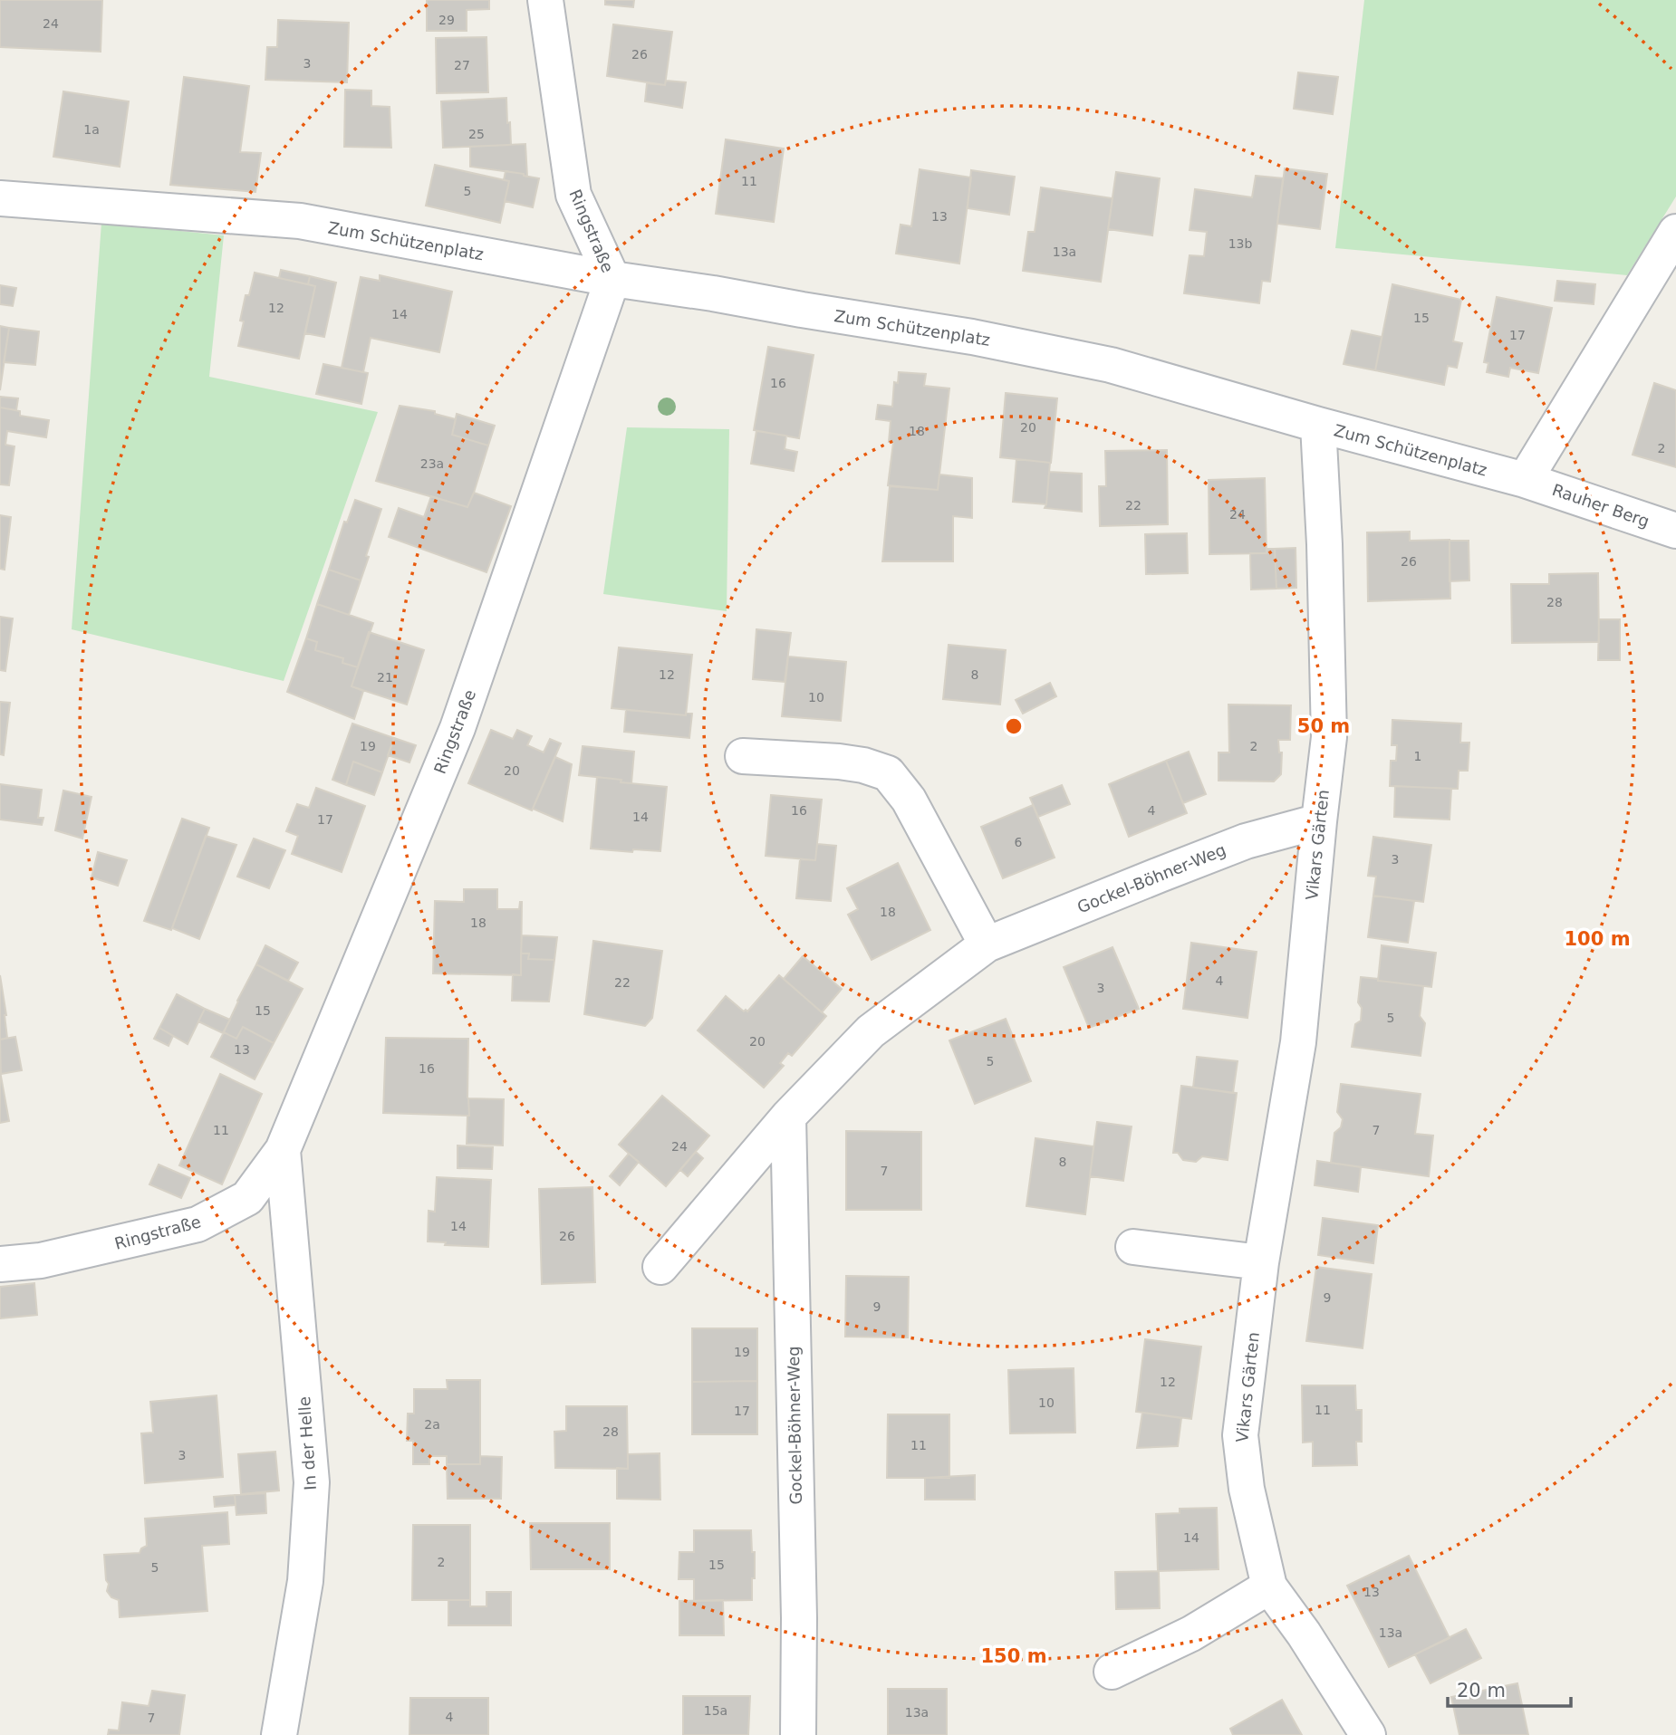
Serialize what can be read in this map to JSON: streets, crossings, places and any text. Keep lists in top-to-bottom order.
{
  "streets": {
    "street": [
      "Ringstraße",
      "Zum Schützenplatz",
      "Rauher Berg",
      "Vikars Gärten",
      "Gockel-Böhner-Weg",
      "In der Helle"
    ]
  },
  "crossings": [
    ["Ringstraße", "Zum Schützenplatz"],
    ["Ringstraße", "In der Helle"],
    ["Zum Schützenplatz", "Rauher Berg"],
    ["Zum Schützenplatz", "Vikars Gärten"],
    ["Vikars Gärten", "Gockel-Böhner-Weg"]
  ],
  "house_numbers": [
    "29",
    "24",
    "26",
    "3",
    "27",
    "1a",
    "25",
    "11",
    "5",
    "13",
    "13b",
    "13a",
    "12",
    "14",
    "15",
    "17",
    "16",
    "20",
    "18",
    "2",
    "23a",
    "22",
    "24",
    "26",
    "28",
    "12",
    "8",
    "21",
    "10",
    "19",
    "2",
    "1",
    "20",
    "16",
    "4",
    "14",
    "17",
    "6",
    "3",
    "18",
    "18",
    "4",
    "22",
    "3",
    "15",
    "5",
    "20",
    "13",
    "5",
    "16",
    "11",
    "7",
    "24",
    "8",
    "7",
    "14",
    "26",
    "9",
    "9",
    "19",
    "12",
    "10",
    "11",
    "17",
    "2a",
    "28",
    "11",
    "3",
    "14",
    "2",
    "15",
    "5",
    "13",
    "13a",
    "15a",
    "13a",
    "4",
    "7"
  ],
  "scale_bar": "20 m",
  "rings": ["50 m", "100 m", "150 m"]
}
